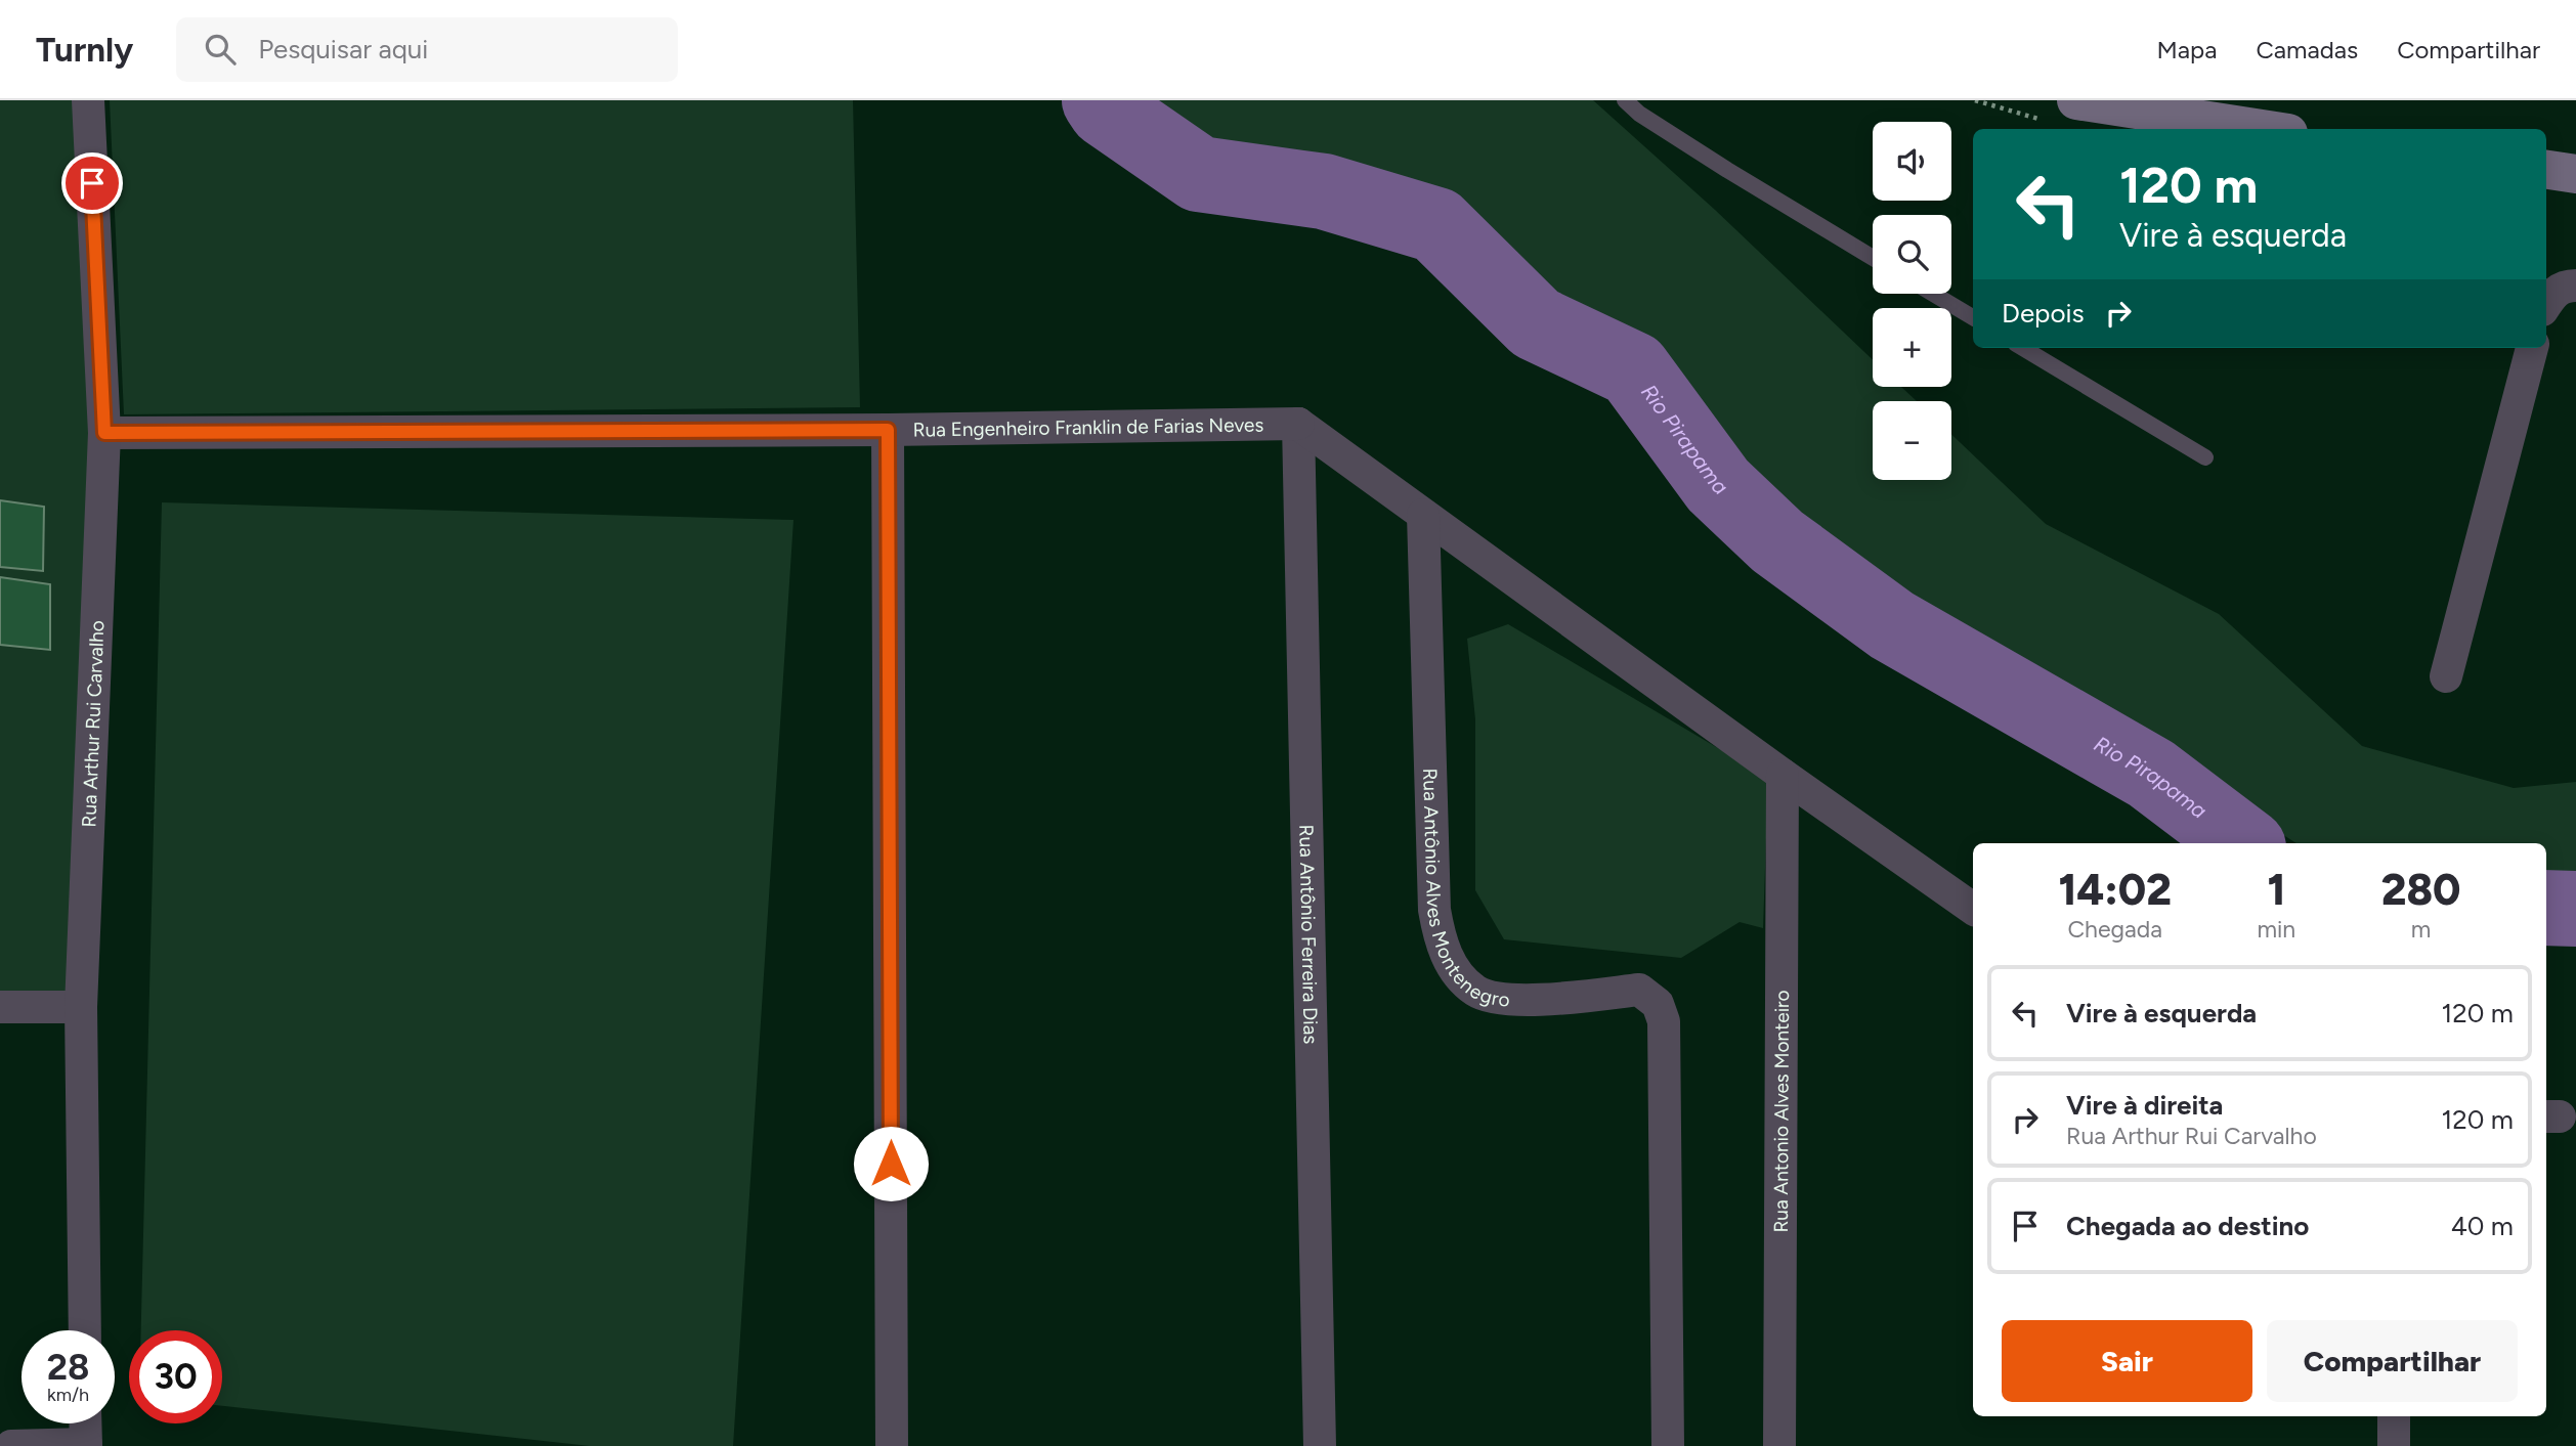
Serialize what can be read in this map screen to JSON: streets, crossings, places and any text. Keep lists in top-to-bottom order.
{
  "streets": {
    "street": [
      "Rua Engenheiro Franklin de Farias Neves",
      "Rua Arthur Rui Carvalho",
      "Rua Antônio Alves Montenegro",
      "Rua Antônio Ferreira Dias",
      "Rua Antonio Alves Monteiro"
    ]
  },
  "crossings": [
    ["Rua Engenheiro Franklin de Farias Neves", "Rua Arthur Rui Carvalho"],
    ["Rua Engenheiro Franklin de Farias Neves", "Rua Antônio Ferreira Dias"]
  ],
  "water": ["Rio Pirapama"],
  "page": {
    "header": "Turnly",
    "search": "Pesquisar aqui",
    "nav": ["Mapa", "Camadas", "Compartilhar"],
    "map_buttons": ["+", "−"],
    "turn": ["120 m", "Vire à esquerda"],
    "then": "Depois",
    "eta": [
      "14:02",
      "Chegada",
      "1",
      "min",
      "280",
      "m"
    ],
    "list": [
      {
        "name": "Vire à esquerda",
        "value": "120 m"
      },
      {
        "name": "Vire à direita",
        "note": "Rua Arthur Rui Carvalho",
        "value": "120 m"
      },
      {
        "name": "Chegada ao destino",
        "value": "40 m"
      }
    ],
    "buttons": ["Sair", "Compartilhar"],
    "speed": "28 km/h",
    "limit": "30"
  }
}
